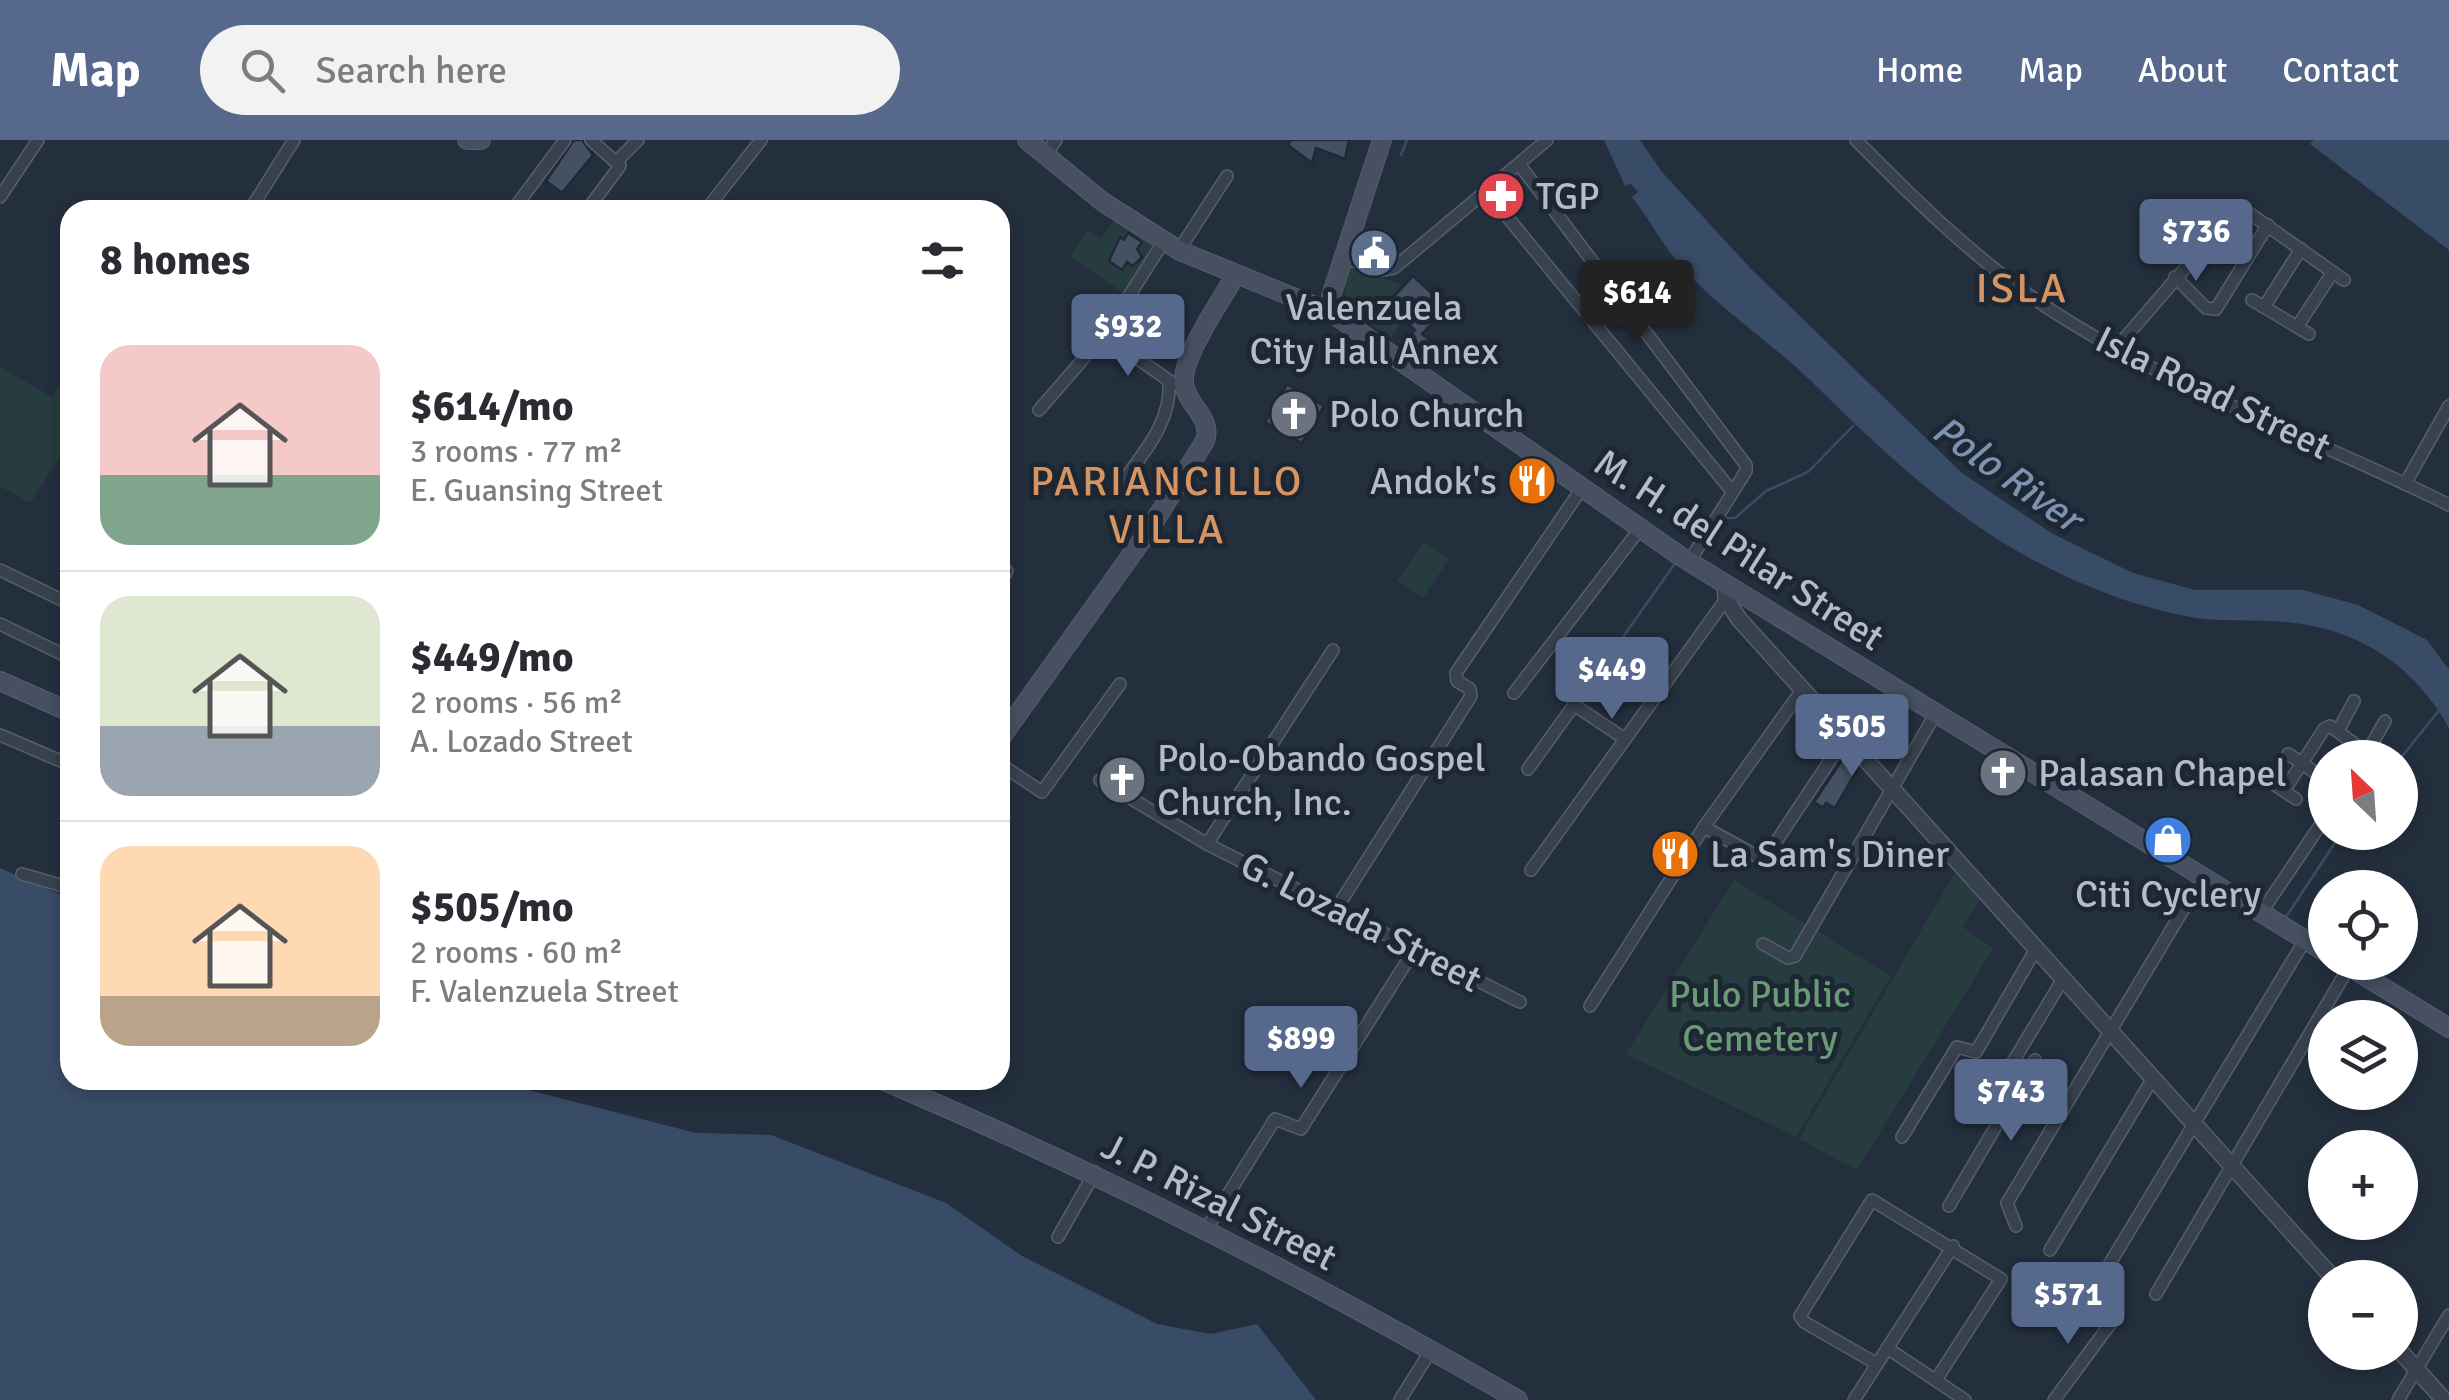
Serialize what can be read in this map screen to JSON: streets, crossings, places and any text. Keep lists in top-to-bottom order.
{
  "streets": {
    "main road": ["M. H. del Pilar Street", "J. P. Rizal Street"],
    "street": ["Isla Road Street", "G. Lozada Street"]
  },
  "districts": ["ISLA", "PARIANCILLO VILLA"],
  "water": ["Polo River"],
  "parks": ["Pulo Public Cemetery"],
  "places": {
    "pharmacy": ["TGP"],
    "public building": ["Valenzuela City Hall Annex"],
    "church": ["Polo Church", "Palasan Chapel", "Polo-Obando Gospel Church, Inc."],
    "restaurant": ["Andok's", "La Sam's Diner"],
    "shop": ["Citi Cyclery"]
  },
  "north": "top left",
  "page": {
    "header": "Map",
    "search": "Search here",
    "nav": [
      "Home",
      "Map",
      "About",
      "Contact"
    ],
    "price": [
      "$736",
      "$614",
      "$932",
      "$449",
      "$505",
      "$899",
      "$743",
      "$571"
    ],
    "heading": "8 homes",
    "list": [
      {
        "name": "$614/mo",
        "note": "3 rooms · 77 m² · E. Guansing Street"
      },
      {
        "name": "$449/mo",
        "note": "2 rooms · 56 m² · A. Lozado Street"
      },
      {
        "name": "$505/mo",
        "note": "2 rooms · 60 m² · F. Valenzuela Street"
      }
    ],
    "map_buttons": ["+", "−"]
  }
}
